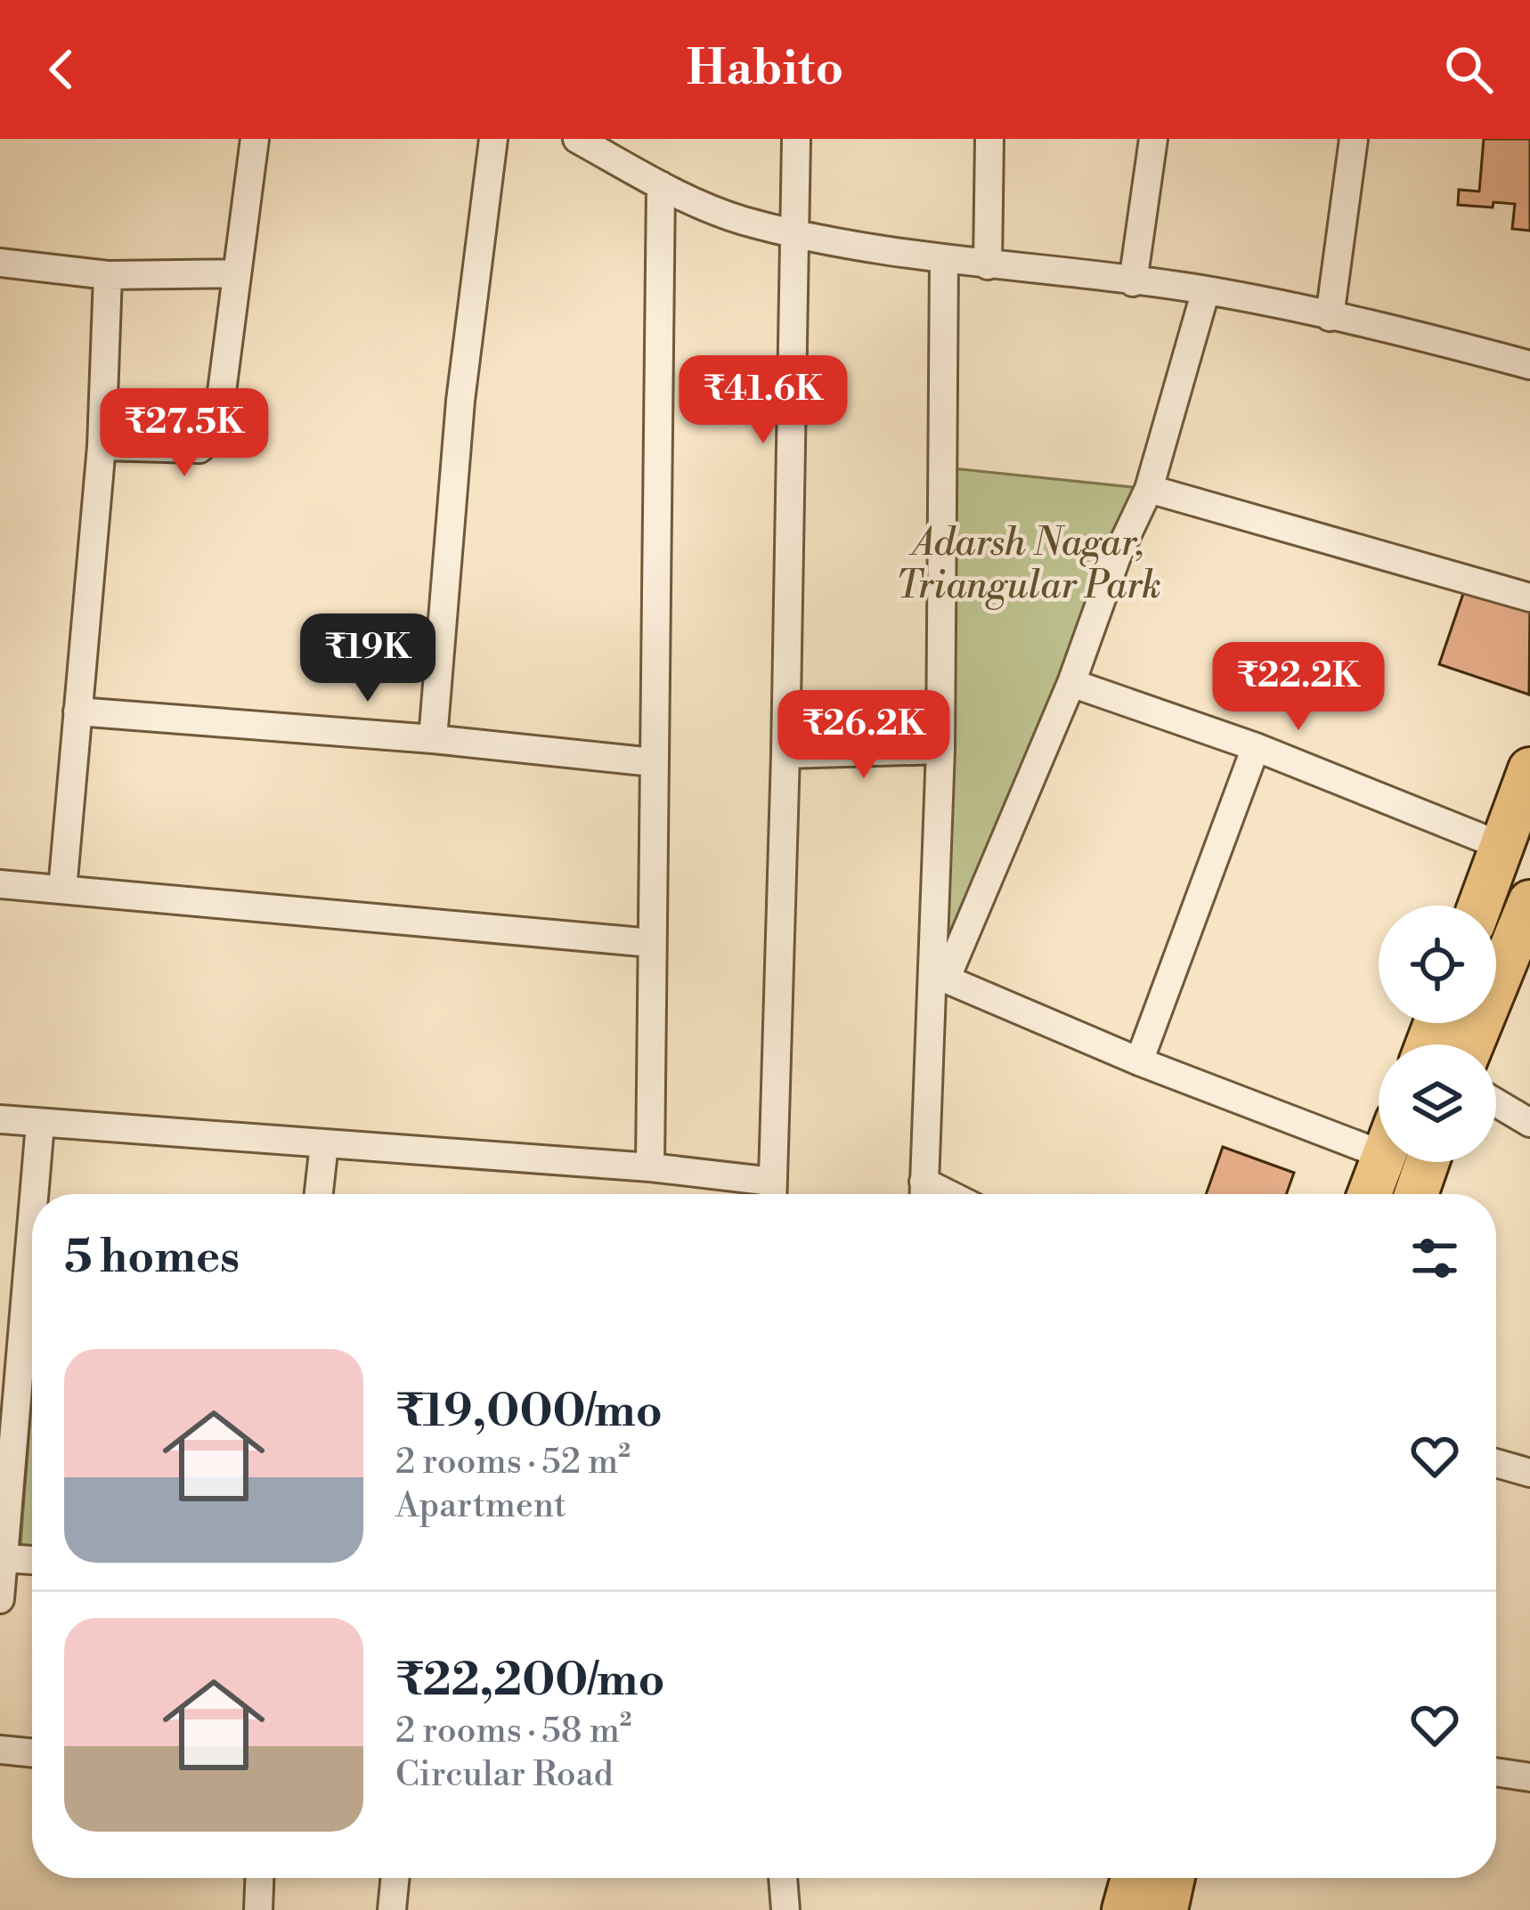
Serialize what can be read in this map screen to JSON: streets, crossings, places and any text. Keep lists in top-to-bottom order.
{
  "parks": ["Adarsh Nagar, Triangular Park"],
  "page": {
    "header": "Habito",
    "price": [
      "₹41.6K",
      "₹27.5K",
      "₹19K",
      "₹22.2K",
      "₹26.2K"
    ],
    "heading": "5 homes",
    "list": [
      {
        "name": "₹19,000/mo",
        "note": "2 rooms · 52 m² · Apartment"
      },
      {
        "name": "₹22,200/mo",
        "note": "2 rooms · 58 m² · Circular Road"
      }
    ]
  }
}
